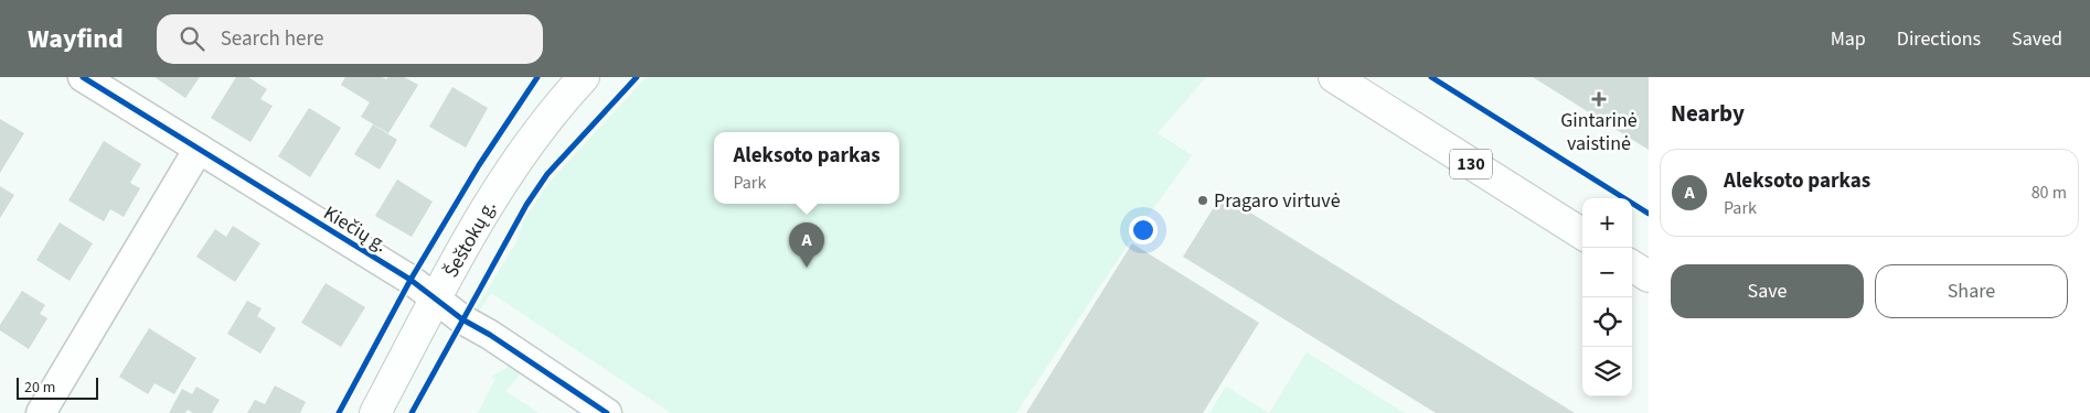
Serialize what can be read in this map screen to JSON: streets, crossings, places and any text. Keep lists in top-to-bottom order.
{
  "streets": {
    "main road": ["130", "Šeštokų g."],
    "street": ["Kiečių g."]
  },
  "crossings": [
    ["Kiečių g.", "Šeštokų g."]
  ],
  "places": {
    "health": ["Gintarinė vaistinė"],
    "other": ["Pragaro virtuvė"]
  },
  "scale_bar": "20 m",
  "page": {
    "header": "Wayfind",
    "search": "Search here",
    "nav": ["Map", "Directions", "Saved"],
    "heading": "Nearby",
    "popup": ["Aleksoto parkas", "Park"],
    "list": [
      {
        "mark": "A",
        "name": "Aleksoto parkas",
        "note": "Park",
        "value": "80 m"
      }
    ],
    "map_buttons": ["+", "−"],
    "pins": "A",
    "buttons": ["Save", "Share"],
    "scale": "20 m"
  }
}
